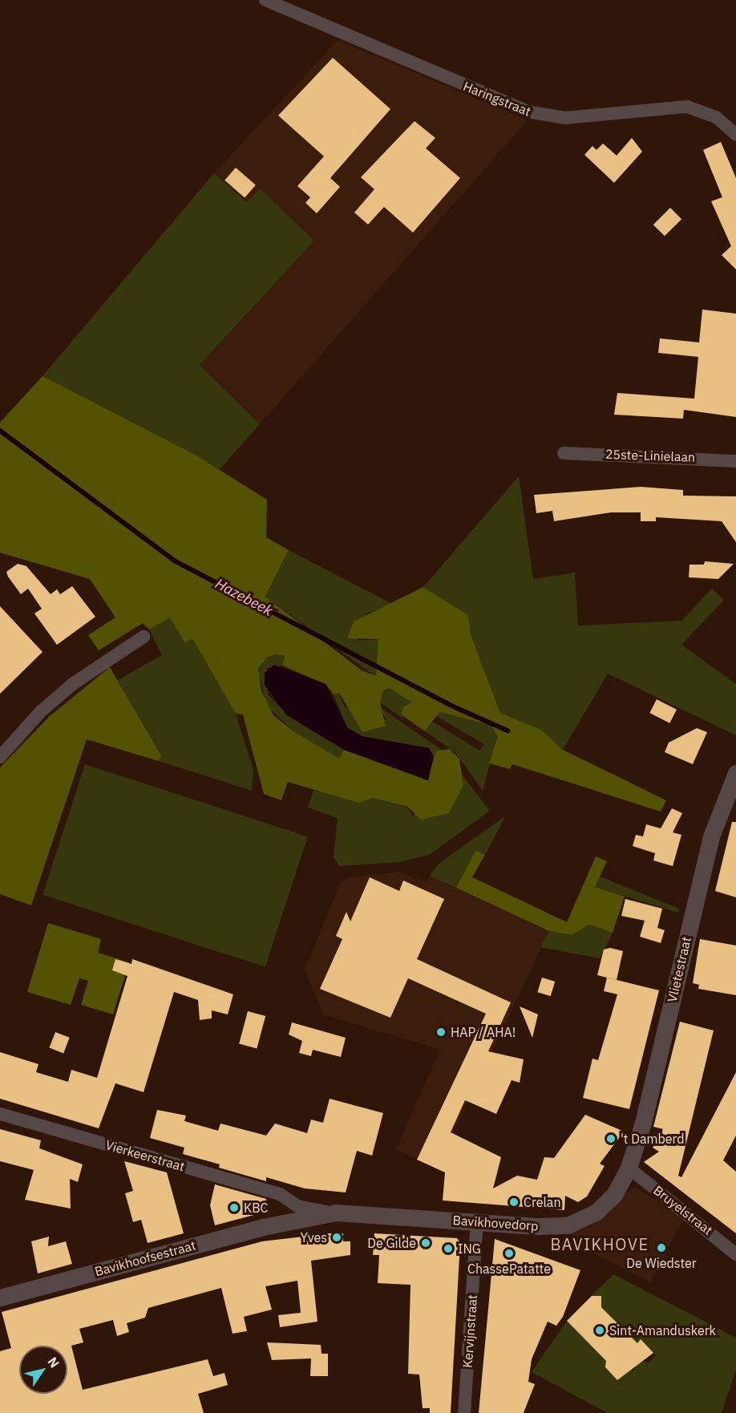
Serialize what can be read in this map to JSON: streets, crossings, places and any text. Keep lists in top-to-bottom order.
{
  "streets": {
    "street": [
      "Haringstraat",
      "25ste-Linielaan",
      "Vlietestraat",
      "Vierkeerstraat",
      "Bruyelstraat",
      "Bavikhovedorp",
      "Bavikhoofsestraat",
      "Kervijnstraat"
    ]
  },
  "crossings": [
    ["Vlietestraat", "Bruyelstraat"],
    ["Vlietestraat", "Bavikhovedorp"],
    ["Vierkeerstraat", "Bavikhovedorp"],
    ["Bruyelstraat", "Bavikhovedorp"],
    ["Bavikhovedorp", "Bavikhoofsestraat"],
    ["Bavikhovedorp", "Kervijnstraat"]
  ],
  "districts": ["BAVIKHOVE"],
  "water": ["Hazebeek"],
  "places": [
    "HAP / AHA!",
    "'t Damberd",
    "Crelan",
    "KBC",
    "Yves",
    "De Gilde",
    "De Wiedster",
    "ING",
    "ChassePatatte",
    "Sint-Amanduskerk"
  ],
  "north": "top right"
}
